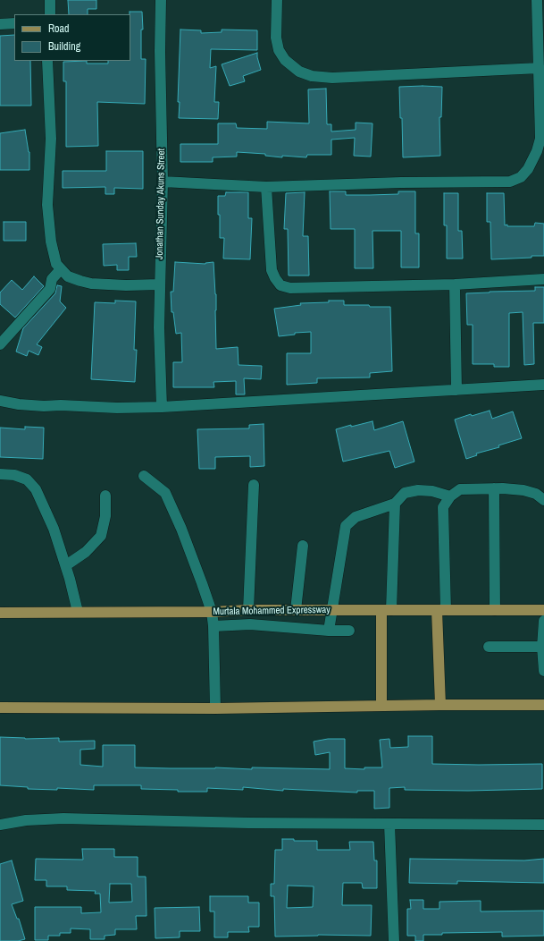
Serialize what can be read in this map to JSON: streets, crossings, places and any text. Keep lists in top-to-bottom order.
{
  "streets": {
    "main road": ["Murtala Mohammed Expressway"],
    "street": ["Jonathan Sunday Akuns Street"]
  },
  "legend": ["Road", "Building"]
}
